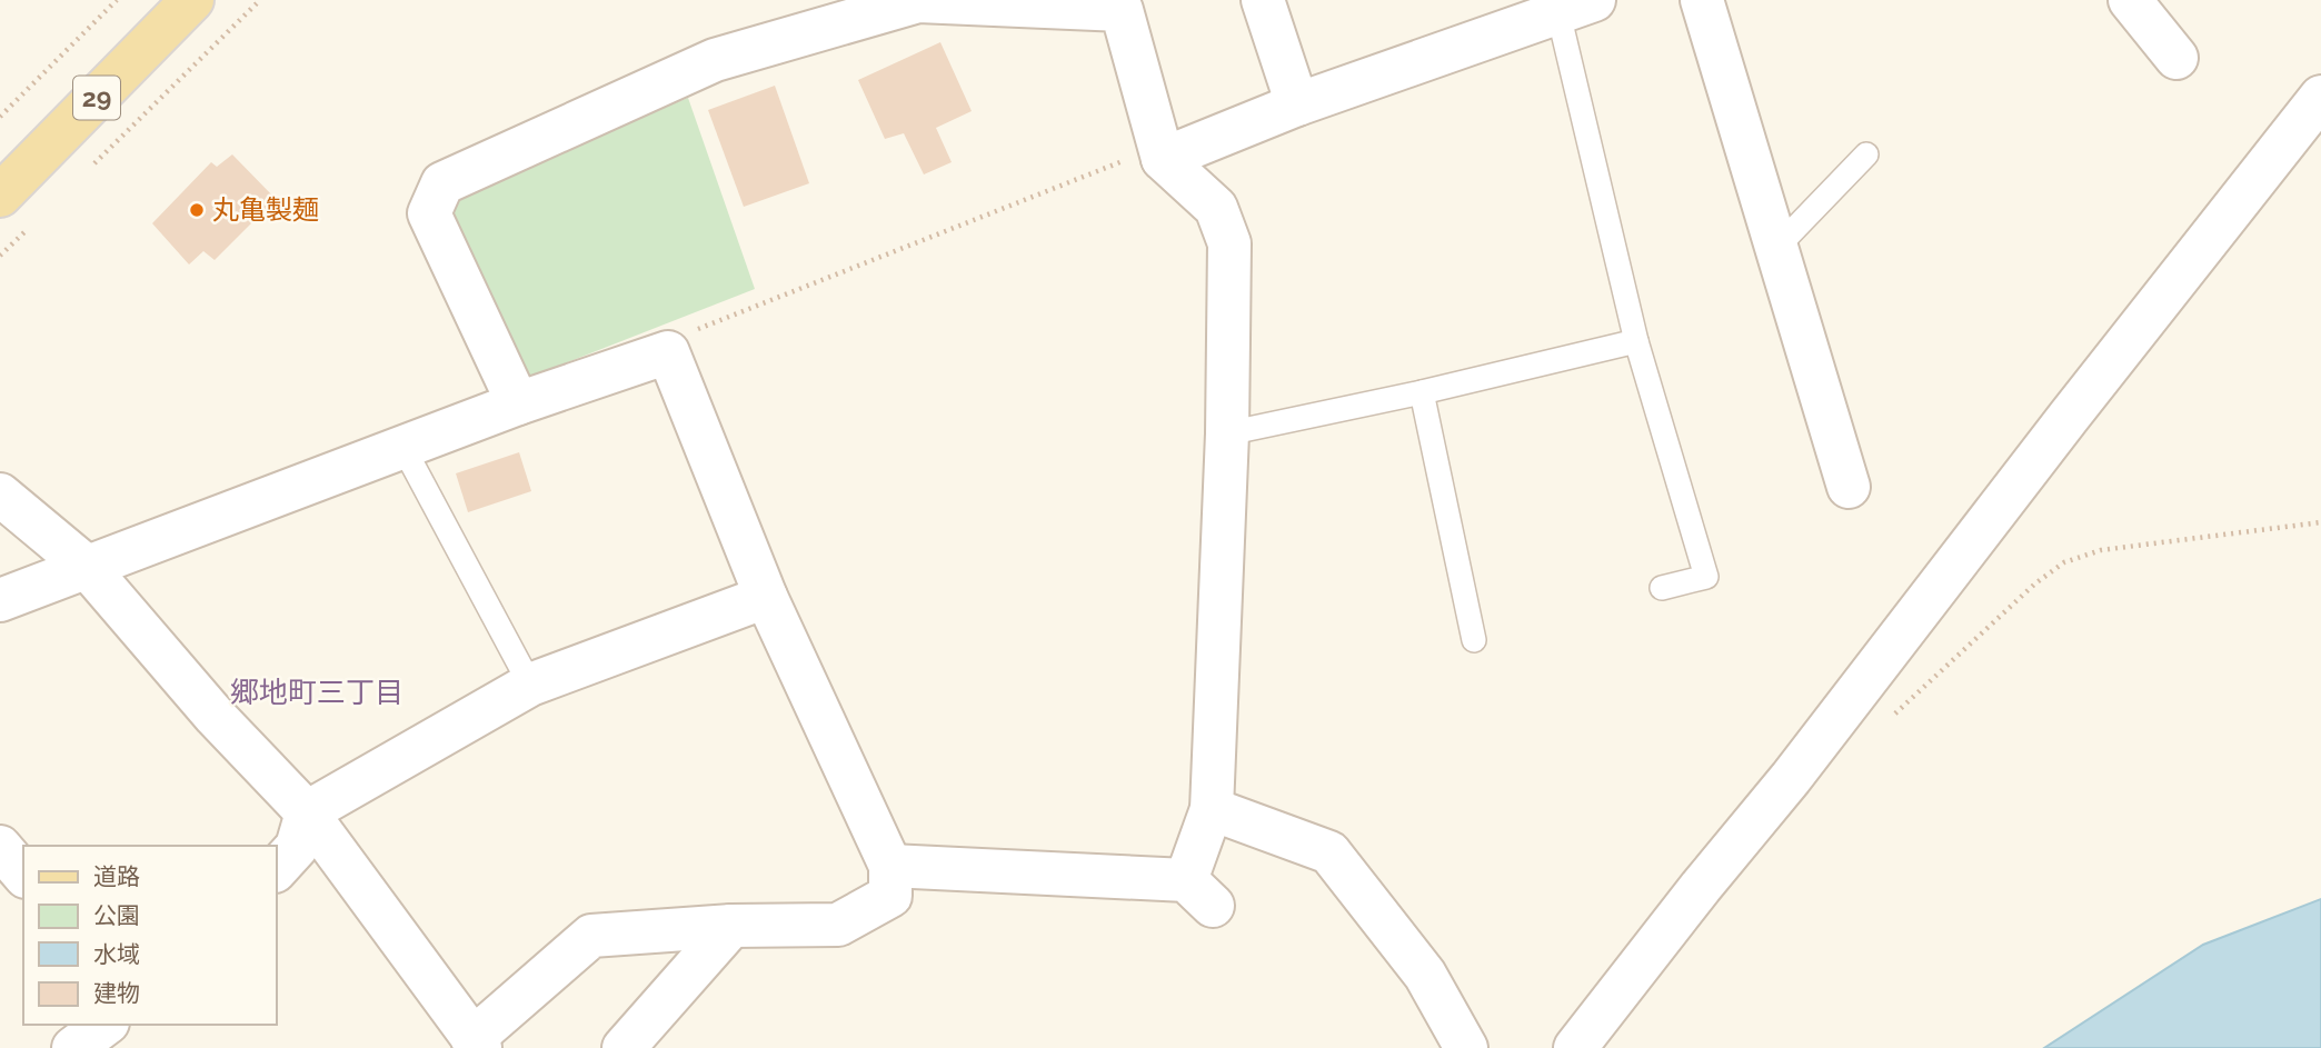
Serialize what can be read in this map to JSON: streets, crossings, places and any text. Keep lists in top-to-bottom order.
{
  "streets": {
    "main road": ["29"]
  },
  "districts": ["郷地町三丁目"],
  "places": ["丸亀製麺"],
  "legend": [
    "道路",
    "公園",
    "水域",
    "建物"
  ]
}
